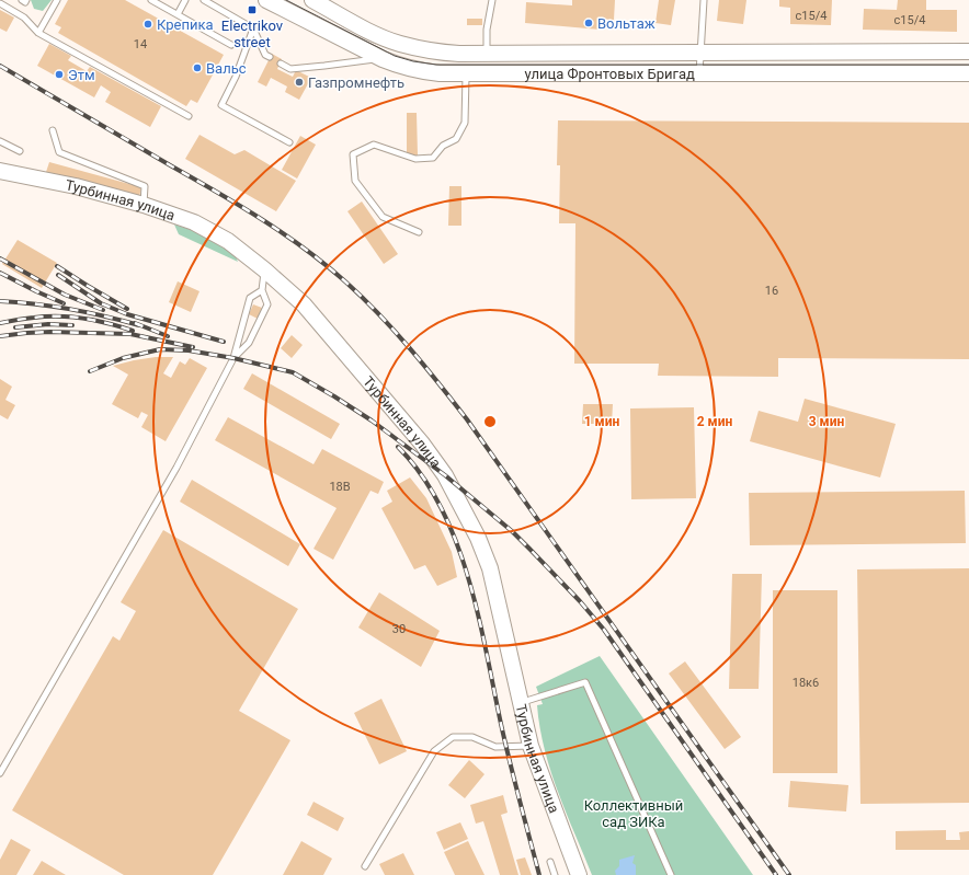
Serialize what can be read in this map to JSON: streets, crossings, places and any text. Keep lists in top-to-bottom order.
{
  "streets": {
    "main road": ["улица Фронтовых Бригад", "Турбинная улица"]
  },
  "parks": ["Коллективный сад ЗИКа"],
  "places": {
    "transit": ["Electrikov street"],
    "other": [
      "Вольтаж",
      "Крепика",
      "Вальс",
      "Этм",
      "Газпромнефть"
    ]
  },
  "house_numbers": [
    "с15/4",
    "с15/4",
    "14",
    "16",
    "18В",
    "30",
    "18к6"
  ],
  "rings": ["1 мин", "2 мин", "3 мин"]
}
